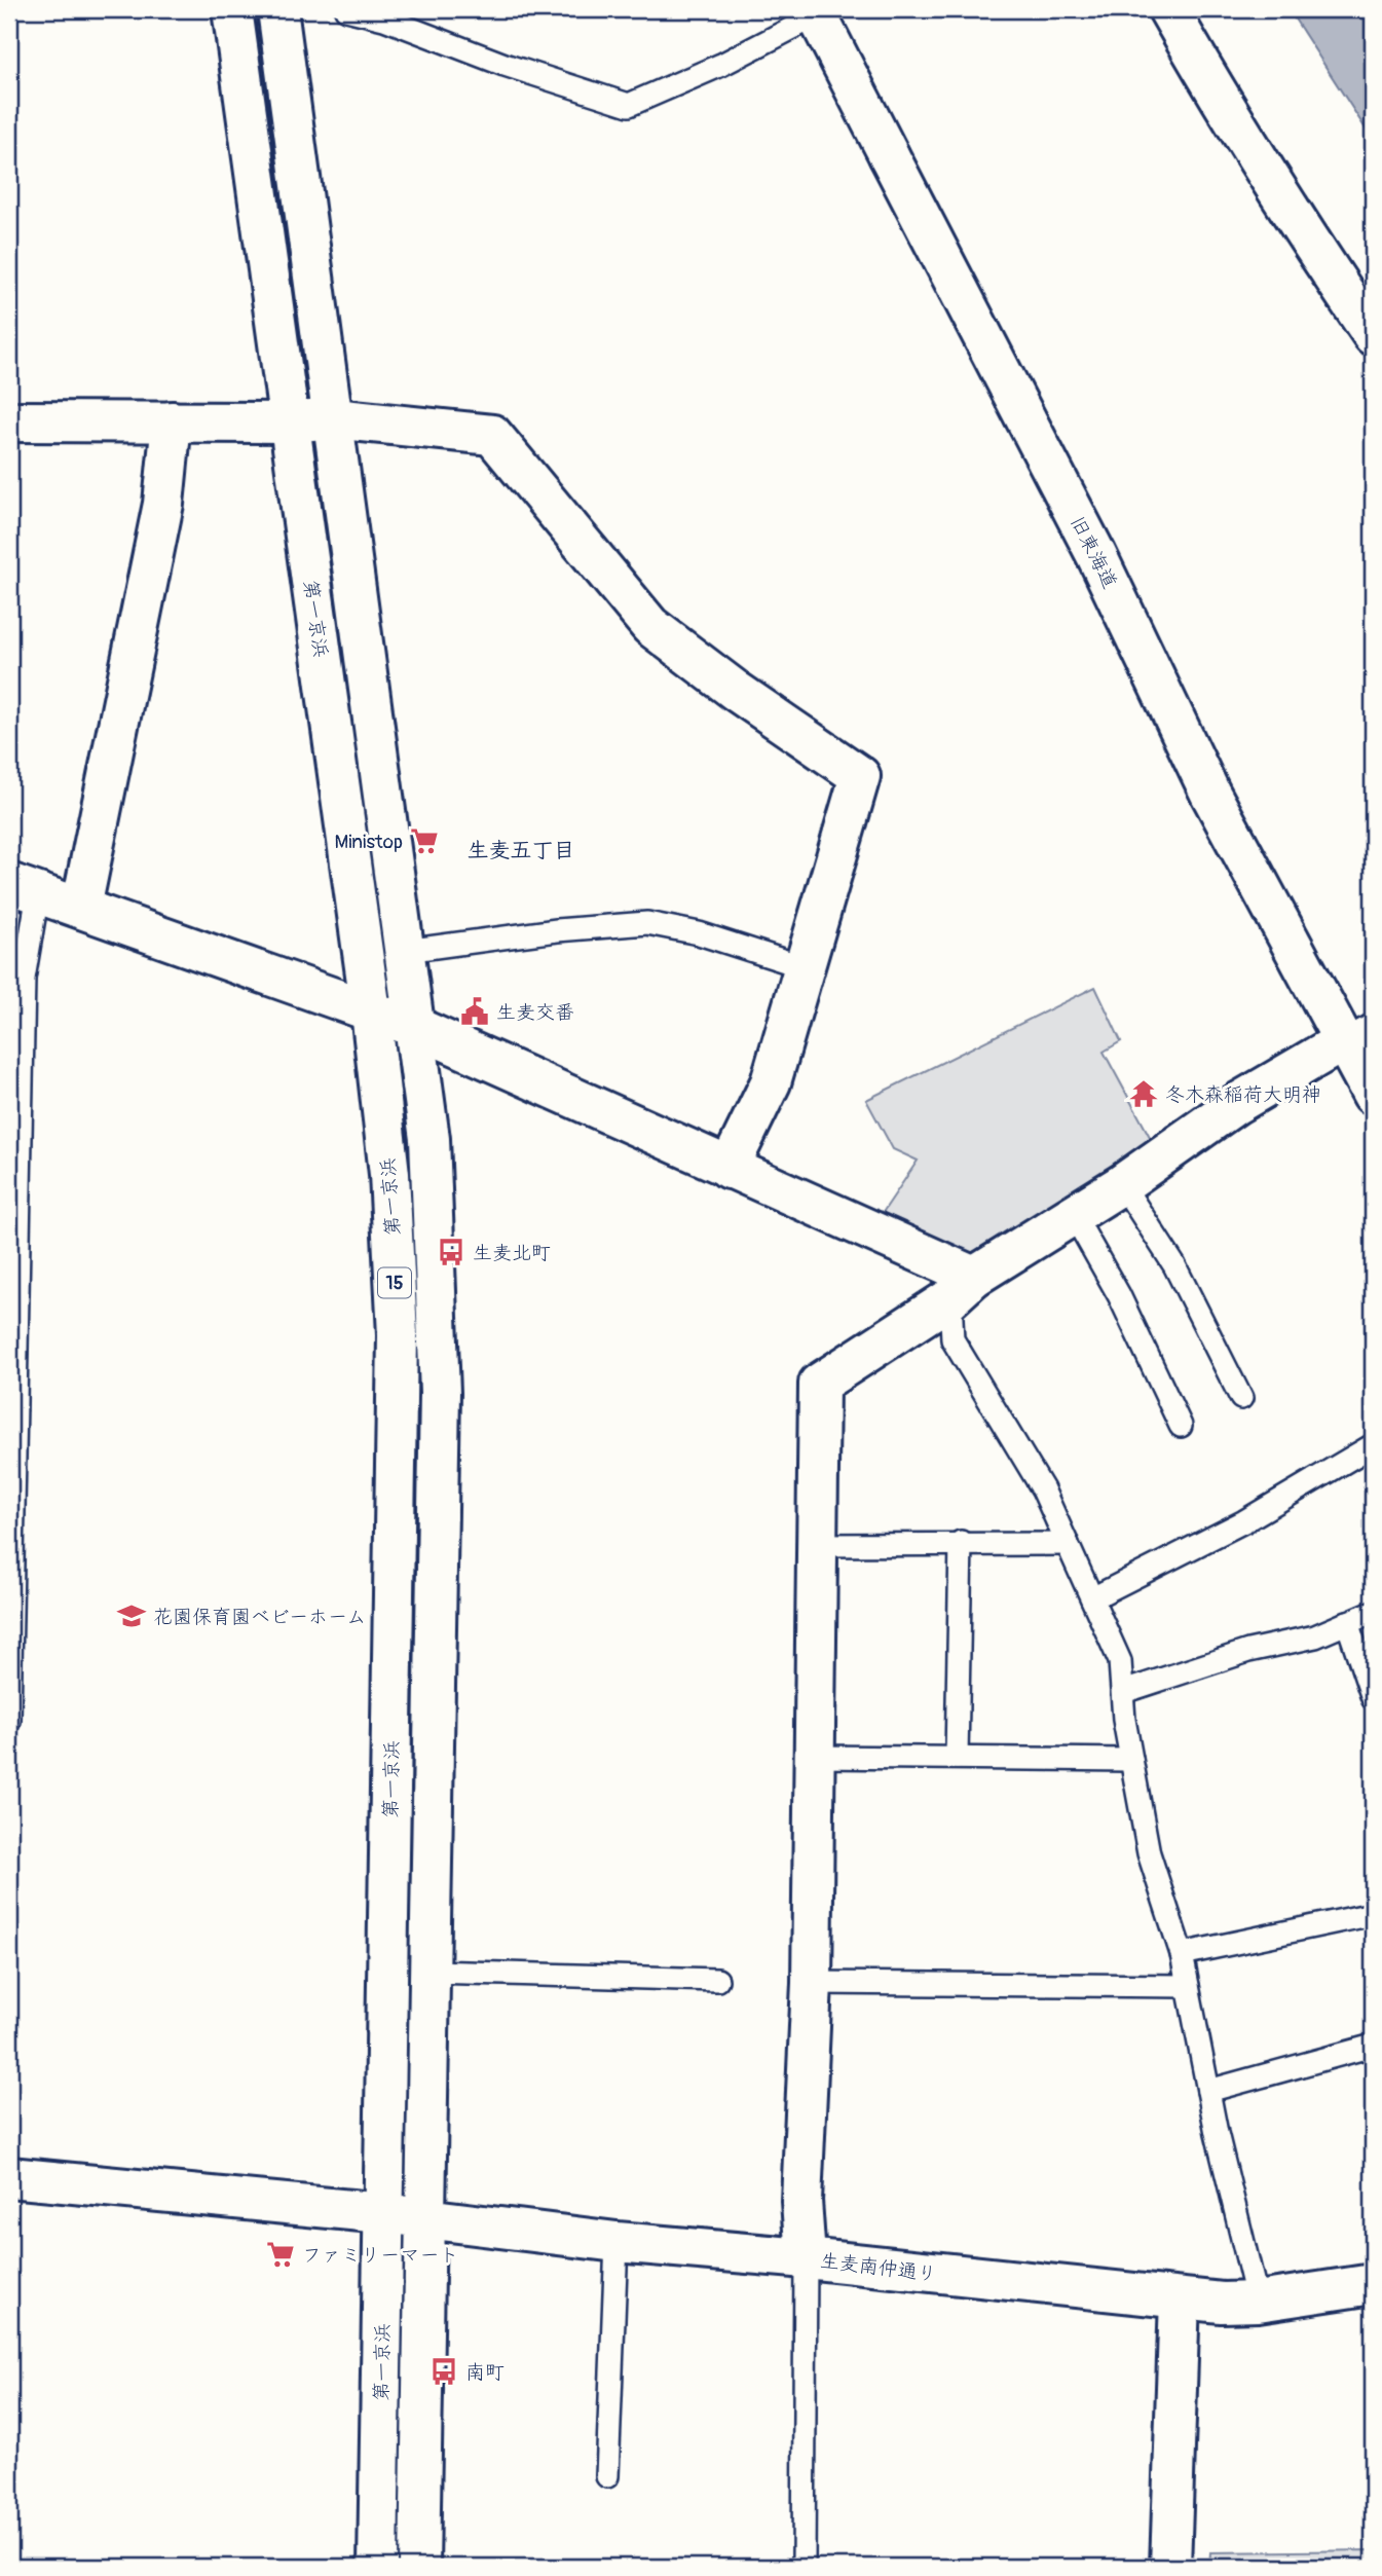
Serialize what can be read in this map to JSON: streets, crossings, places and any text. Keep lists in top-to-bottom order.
{
  "streets": {
    "main road": [
      "旧東海道",
      "第一京浜",
      "15",
      "生麦南仲通り"
    ]
  },
  "crossings": [
    ["第一京浜", "生麦南仲通り"]
  ],
  "districts": ["生麦五丁目"],
  "places": {
    "supermarket": ["Ministop", "ファミリーマート"],
    "public building": ["生麦交番"],
    "temple": ["冬木森稲荷大明神"],
    "bus stop": ["生麦北町", "南町"],
    "school or university": ["花園保育園ベビーホーム"]
  }
}
